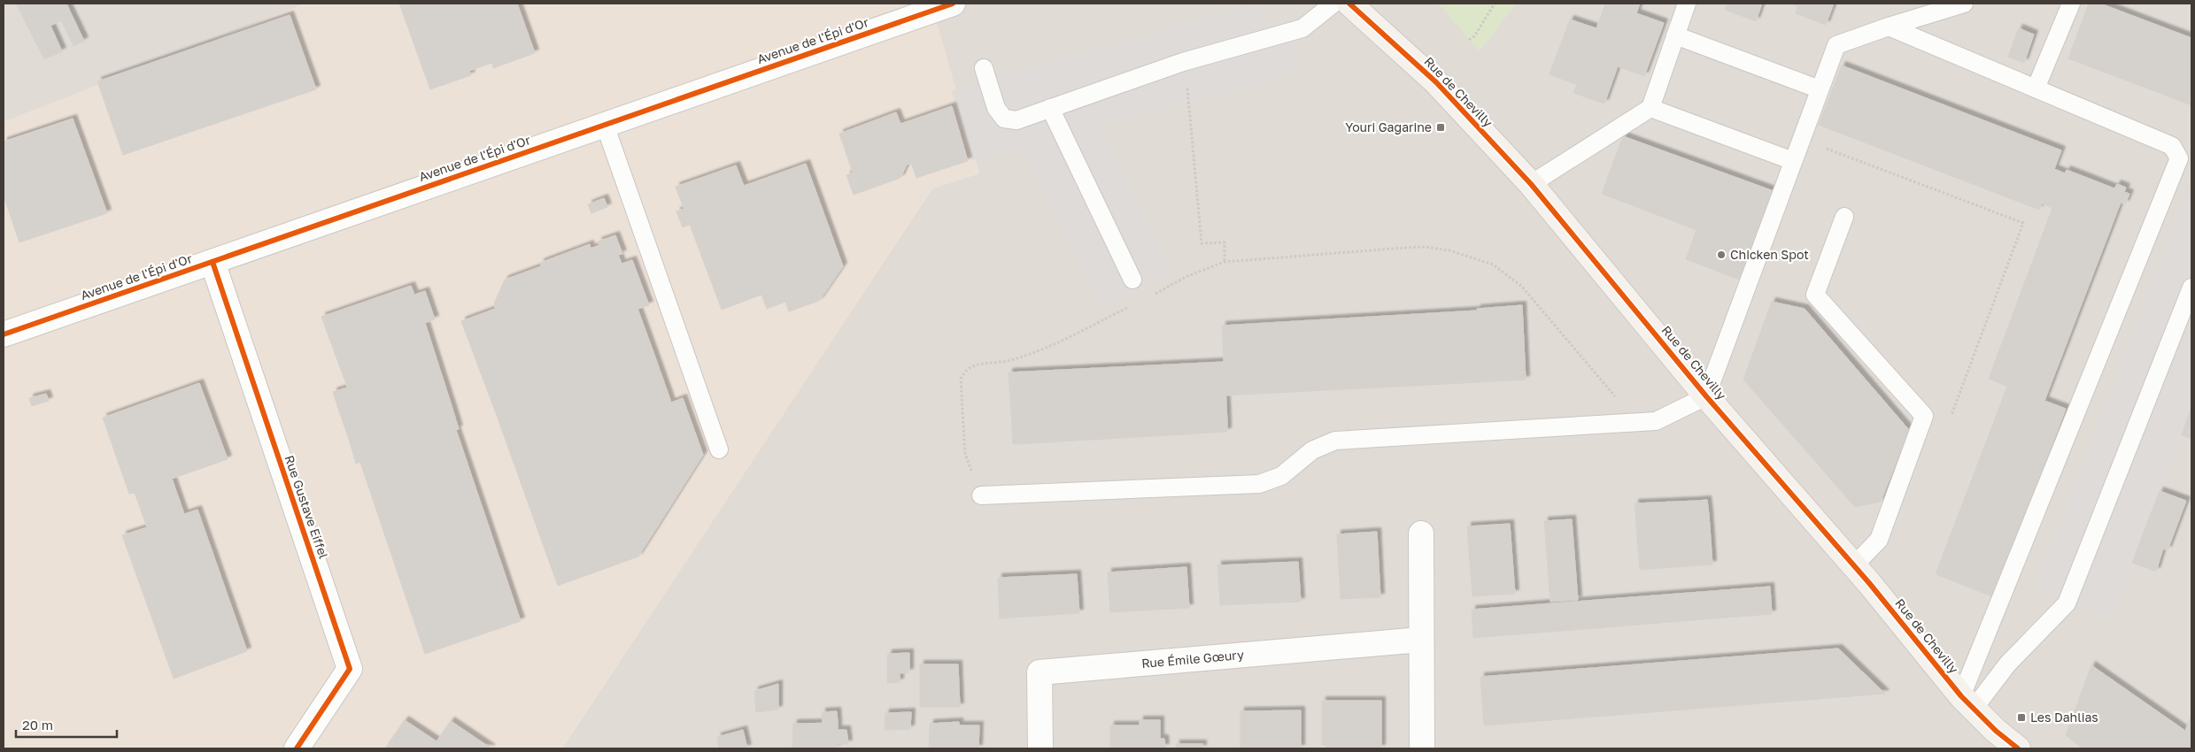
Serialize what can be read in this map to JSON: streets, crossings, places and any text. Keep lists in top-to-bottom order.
{
  "streets": {
    "street": [
      "Avenue de l'Épi d'Or",
      "Rue de Chevilly",
      "Rue Gustave Eiffel",
      "Rue Émile Gœury"
    ]
  },
  "crossings": [
    ["Avenue de l'Épi d'Or", "Rue Gustave Eiffel"]
  ],
  "places": {
    "transit": ["Youri Gagarine", "Les Dahlias"],
    "other": ["Chicken Spot"]
  },
  "scale_bar": "20 m"
}
